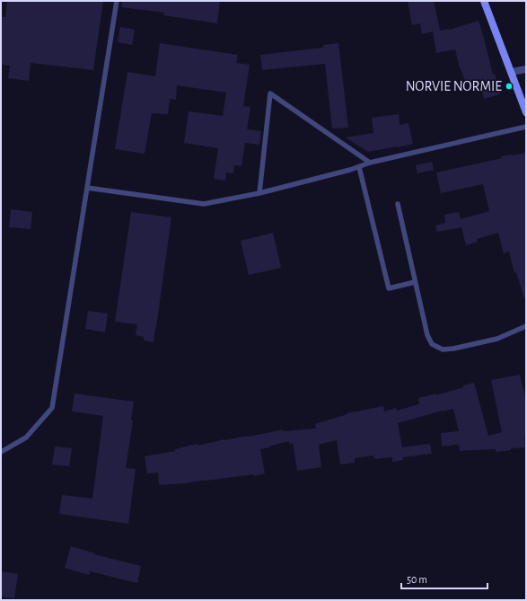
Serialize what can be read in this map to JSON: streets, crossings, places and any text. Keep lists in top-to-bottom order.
{
  "places": ["NORVIE NORMIE"],
  "scale_bar": "50 m"
}
